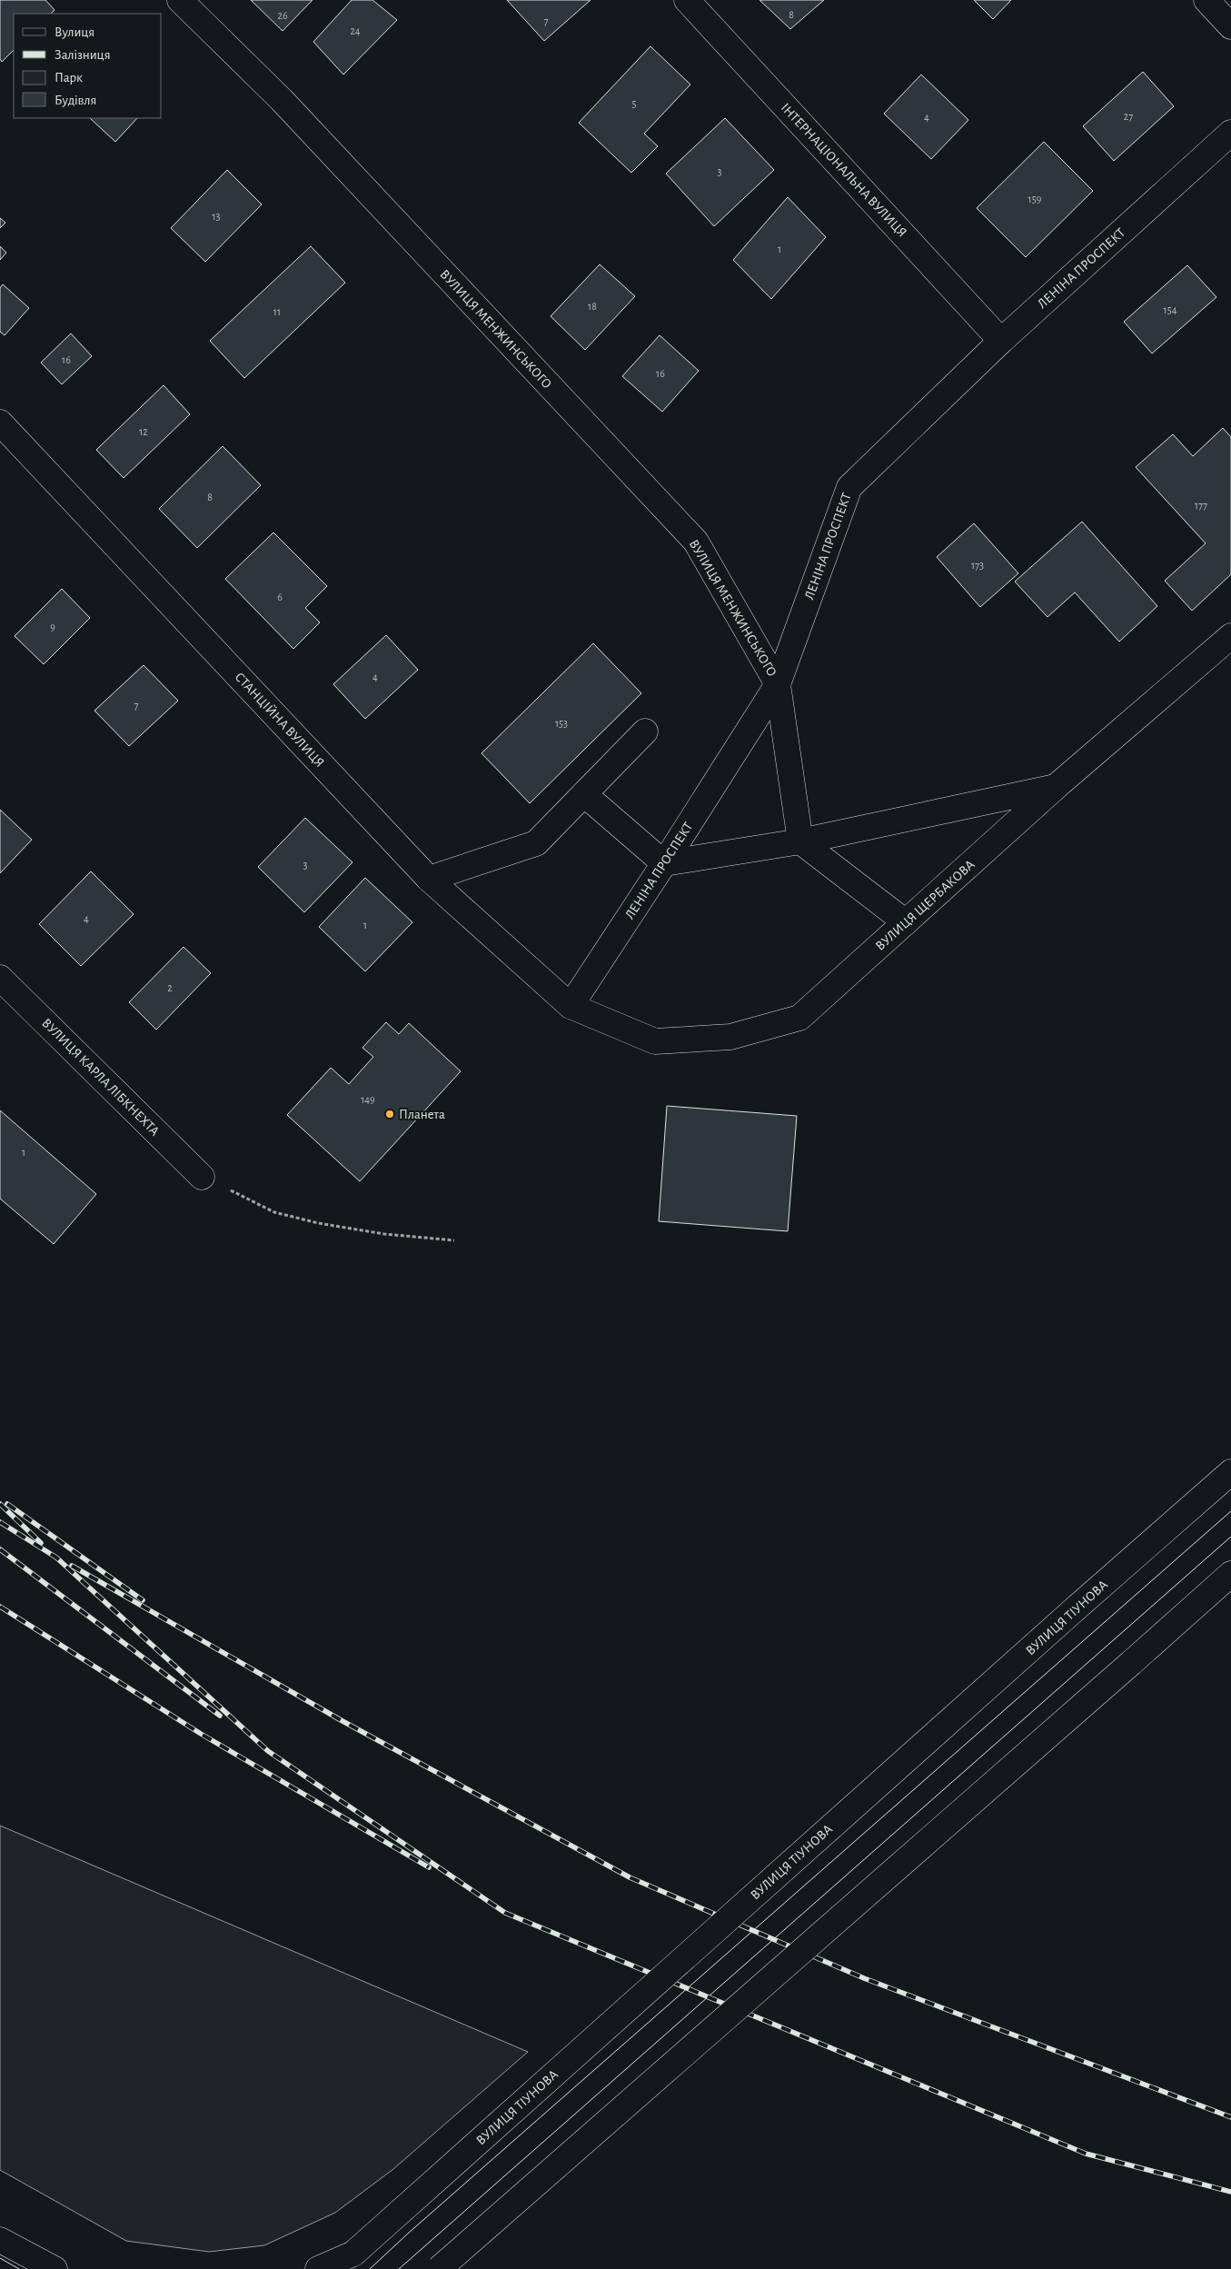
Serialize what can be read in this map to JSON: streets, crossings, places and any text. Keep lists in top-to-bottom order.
{
  "streets": {
    "street": [
      "ІНТЕРНАЦІОНАЛЬНА ВУЛИЦЯ",
      "ЛЕНІНА ПРОСПЕКТ",
      "ВУЛИЦЯ МЕНЖИНСЬКОГО",
      "СТАНЦІЙНА ВУЛИЦЯ",
      "ВУЛИЦЯ ЩЕРБАКОВА",
      "ВУЛИЦЯ КАРЛА ЛІБКНЕХТА",
      "ВУЛИЦЯ ТІУНОВА"
    ]
  },
  "crossings": [
    ["ІНТЕРНАЦІОНАЛЬНА ВУЛИЦЯ", "ЛЕНІНА ПРОСПЕКТ"],
    ["ЛЕНІНА ПРОСПЕКТ", "ВУЛИЦЯ МЕНЖИНСЬКОГО"],
    ["ЛЕНІНА ПРОСПЕКТ", "СТАНЦІЙНА ВУЛИЦЯ"],
    ["ЛЕНІНА ПРОСПЕКТ", "ВУЛИЦЯ ЩЕРБАКОВА"],
    ["СТАНЦІЙНА ВУЛИЦЯ", "ВУЛИЦЯ ЩЕРБАКОВА"]
  ],
  "places": ["Планета"],
  "house_numbers": [
    "8",
    "26",
    "7",
    "24",
    "5",
    "27",
    "4",
    "3",
    "159",
    "13",
    "1",
    "18",
    "154",
    "11",
    "16",
    "16",
    "12",
    "8",
    "177",
    "173",
    "6",
    "9",
    "4",
    "7",
    "153",
    "3",
    "4",
    "1",
    "2",
    "149",
    "1"
  ],
  "legend": [
    "Вулиця",
    "Залізниця",
    "Парк",
    "Будівля"
  ]
}
